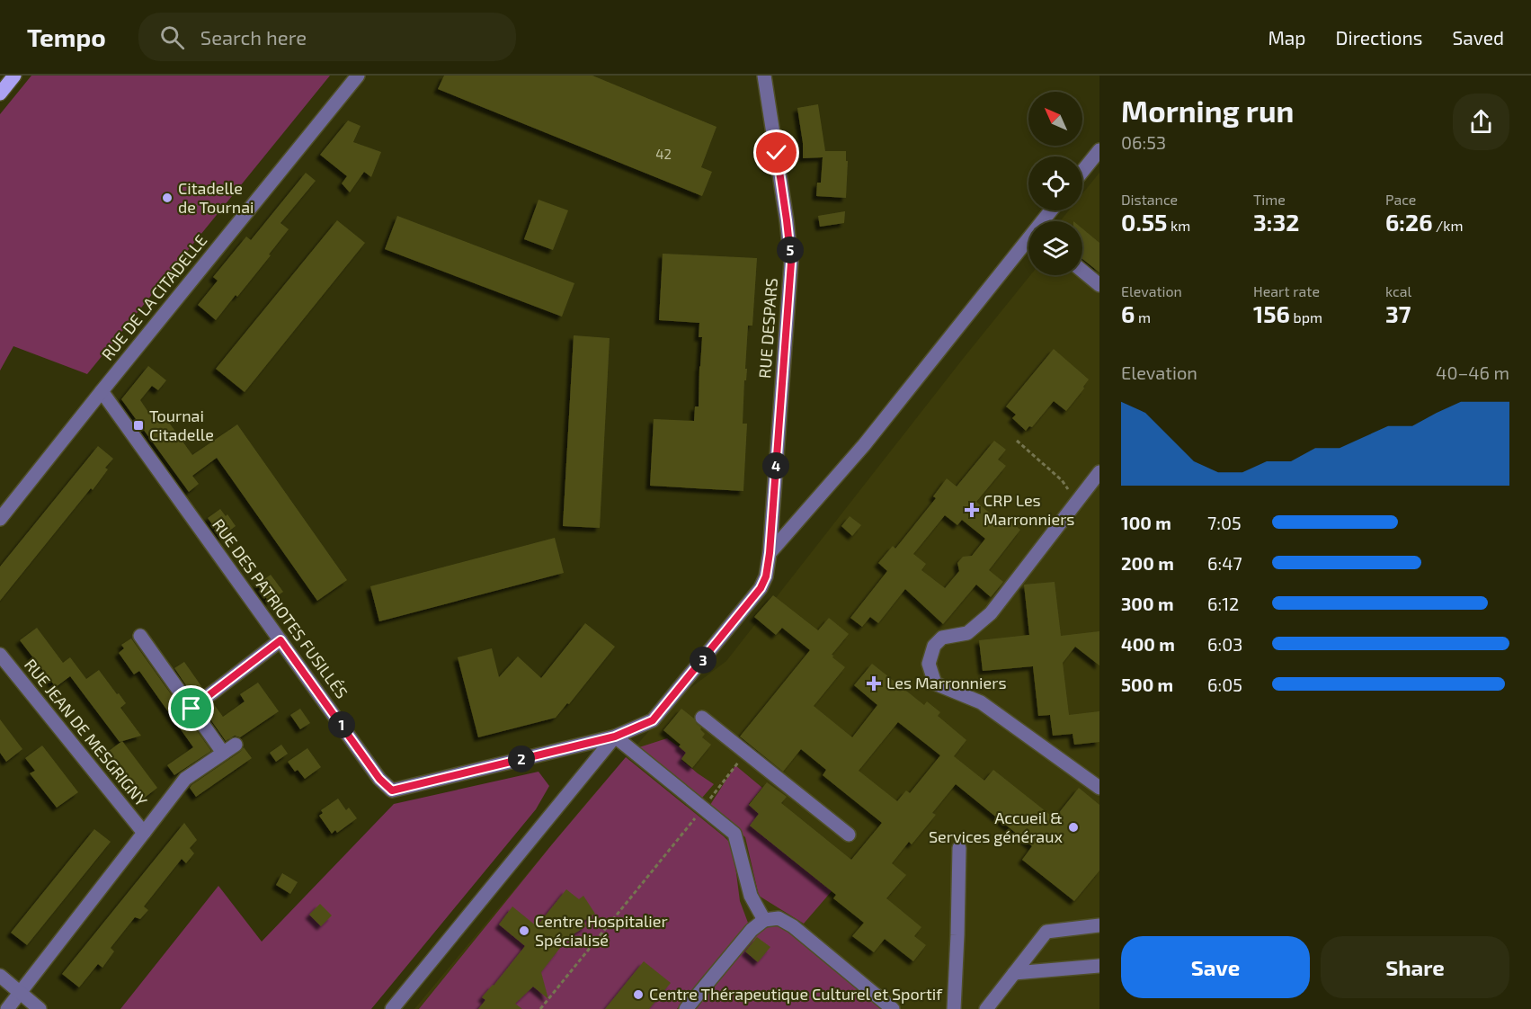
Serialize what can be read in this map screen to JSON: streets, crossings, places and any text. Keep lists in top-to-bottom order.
{
  "streets": {
    "street": [
      "RUE DE LA CITADELLE",
      "RUE DESPARS",
      "RUE DES PATRIOTES FUSILLÉS",
      "RUE JEAN DE MESGRIGNY"
    ]
  },
  "crossings": [
    ["RUE DE LA CITADELLE", "RUE DES PATRIOTES FUSILLÉS"],
    ["RUE DESPARS", "RUE DES PATRIOTES FUSILLÉS"]
  ],
  "places": {
    "other": [
      "Citadelle de Tournai",
      "Accueil & Services généraux",
      "Centre Hospitalier Spécialisé",
      "Centre Thérapeutique Culturel et Sportif"
    ],
    "transit": ["Tournai Citadelle"],
    "health": ["CRP Les Marronniers", "Les Marronniers"]
  },
  "house_numbers": ["42"],
  "north": "top left",
  "page": {
    "header": "Tempo",
    "search": "Search here",
    "nav": ["Map", "Directions", "Saved"],
    "heading": ["Morning run", "06:53"],
    "stats": [
      ["Distance", "0.55 km"],
      ["Time", "3:32"],
      ["Pace", "6:26 /km"],
      ["Elevation", "6 m"],
      ["Heart rate", "156 bpm"],
      ["kcal", "37"]
    ],
    "pins": [
      "5",
      "4",
      "3",
      "1",
      "2"
    ],
    "chart": ["Elevation", "40–46 m"],
    "list": [
      {
        "name": "100 m",
        "note": "7:05"
      },
      {
        "name": "200 m",
        "note": "6:47"
      },
      {
        "name": "300 m",
        "note": "6:12"
      },
      {
        "name": "400 m",
        "note": "6:03"
      },
      {
        "name": "500 m",
        "note": "6:05"
      }
    ],
    "buttons": ["Save", "Share"]
  }
}
